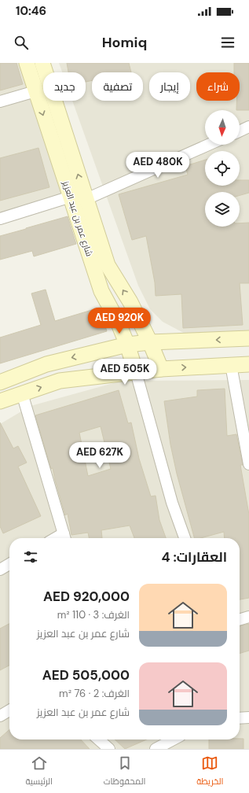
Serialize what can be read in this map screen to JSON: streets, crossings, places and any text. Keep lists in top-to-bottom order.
{
  "streets": {
    "main road": ["شارع عمر بن عبد العزيز"]
  },
  "north": "bottom",
  "page": {
    "status": "10:46",
    "header": "Homiq",
    "chip": [
      "شراء",
      "إيجار",
      "تصفية",
      "جديد"
    ],
    "price": [
      "AED 480K",
      "AED 920K",
      "AED 505K",
      "AED 627K"
    ],
    "heading": "العقارات: 4",
    "list": [
      {
        "name": "AED 920,000",
        "note": "الغرف: 3 · 110 m² · شارع عمر بن عبد العزيز"
      },
      {
        "name": "AED 505,000",
        "note": "الغرف: 2 · 76 m² · شارع عمر بن عبد العزيز"
      }
    ],
    "tabs": ["الخريطة", "المحفوظات", "الرئيسية"]
  }
}
